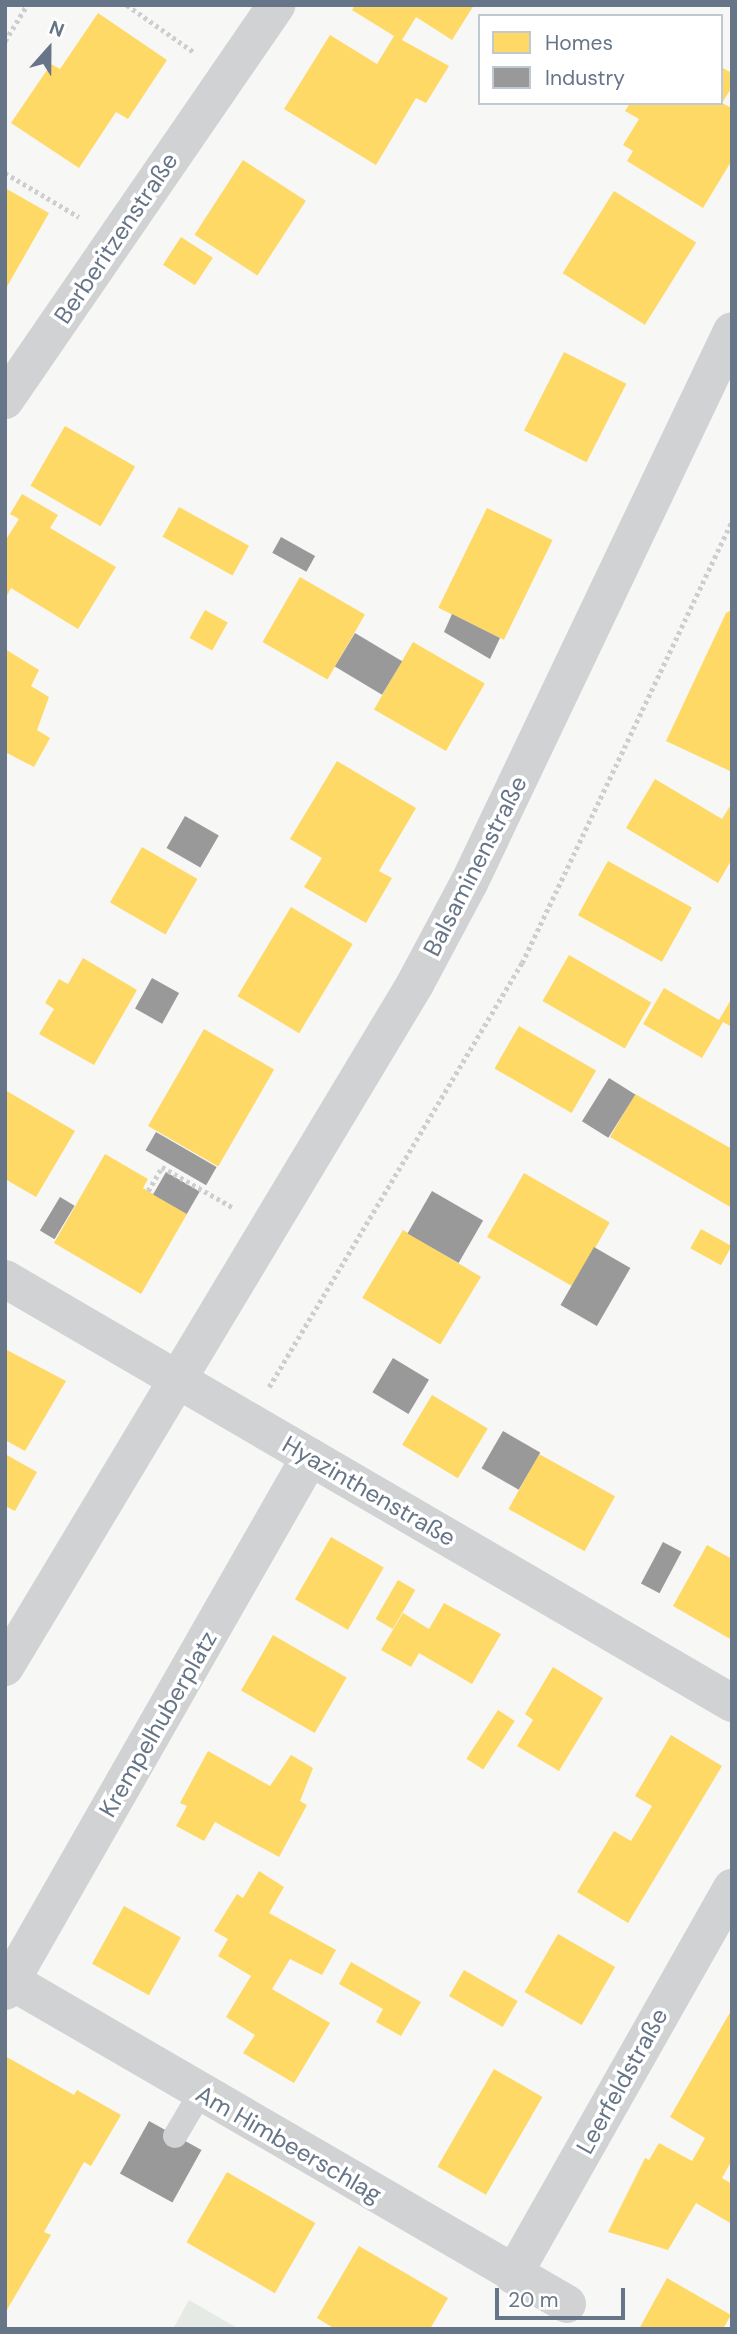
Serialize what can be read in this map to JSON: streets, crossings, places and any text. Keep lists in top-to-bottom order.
{
  "streets": {
    "street": [
      "Berberitzenstraße",
      "Balsaminenstraße",
      "Hyazinthenstraße",
      "Krempelhuberplatz",
      "Leerfeldstraße",
      "Am Himbeerschlag"
    ]
  },
  "crossings": [
    ["Balsaminenstraße", "Hyazinthenstraße"],
    ["Hyazinthenstraße", "Krempelhuberplatz"],
    ["Krempelhuberplatz", "Am Himbeerschlag"],
    ["Leerfeldstraße", "Am Himbeerschlag"]
  ],
  "legend": ["Homes", "Industry"],
  "scale_bar": "20 m",
  "north": "top"
}
